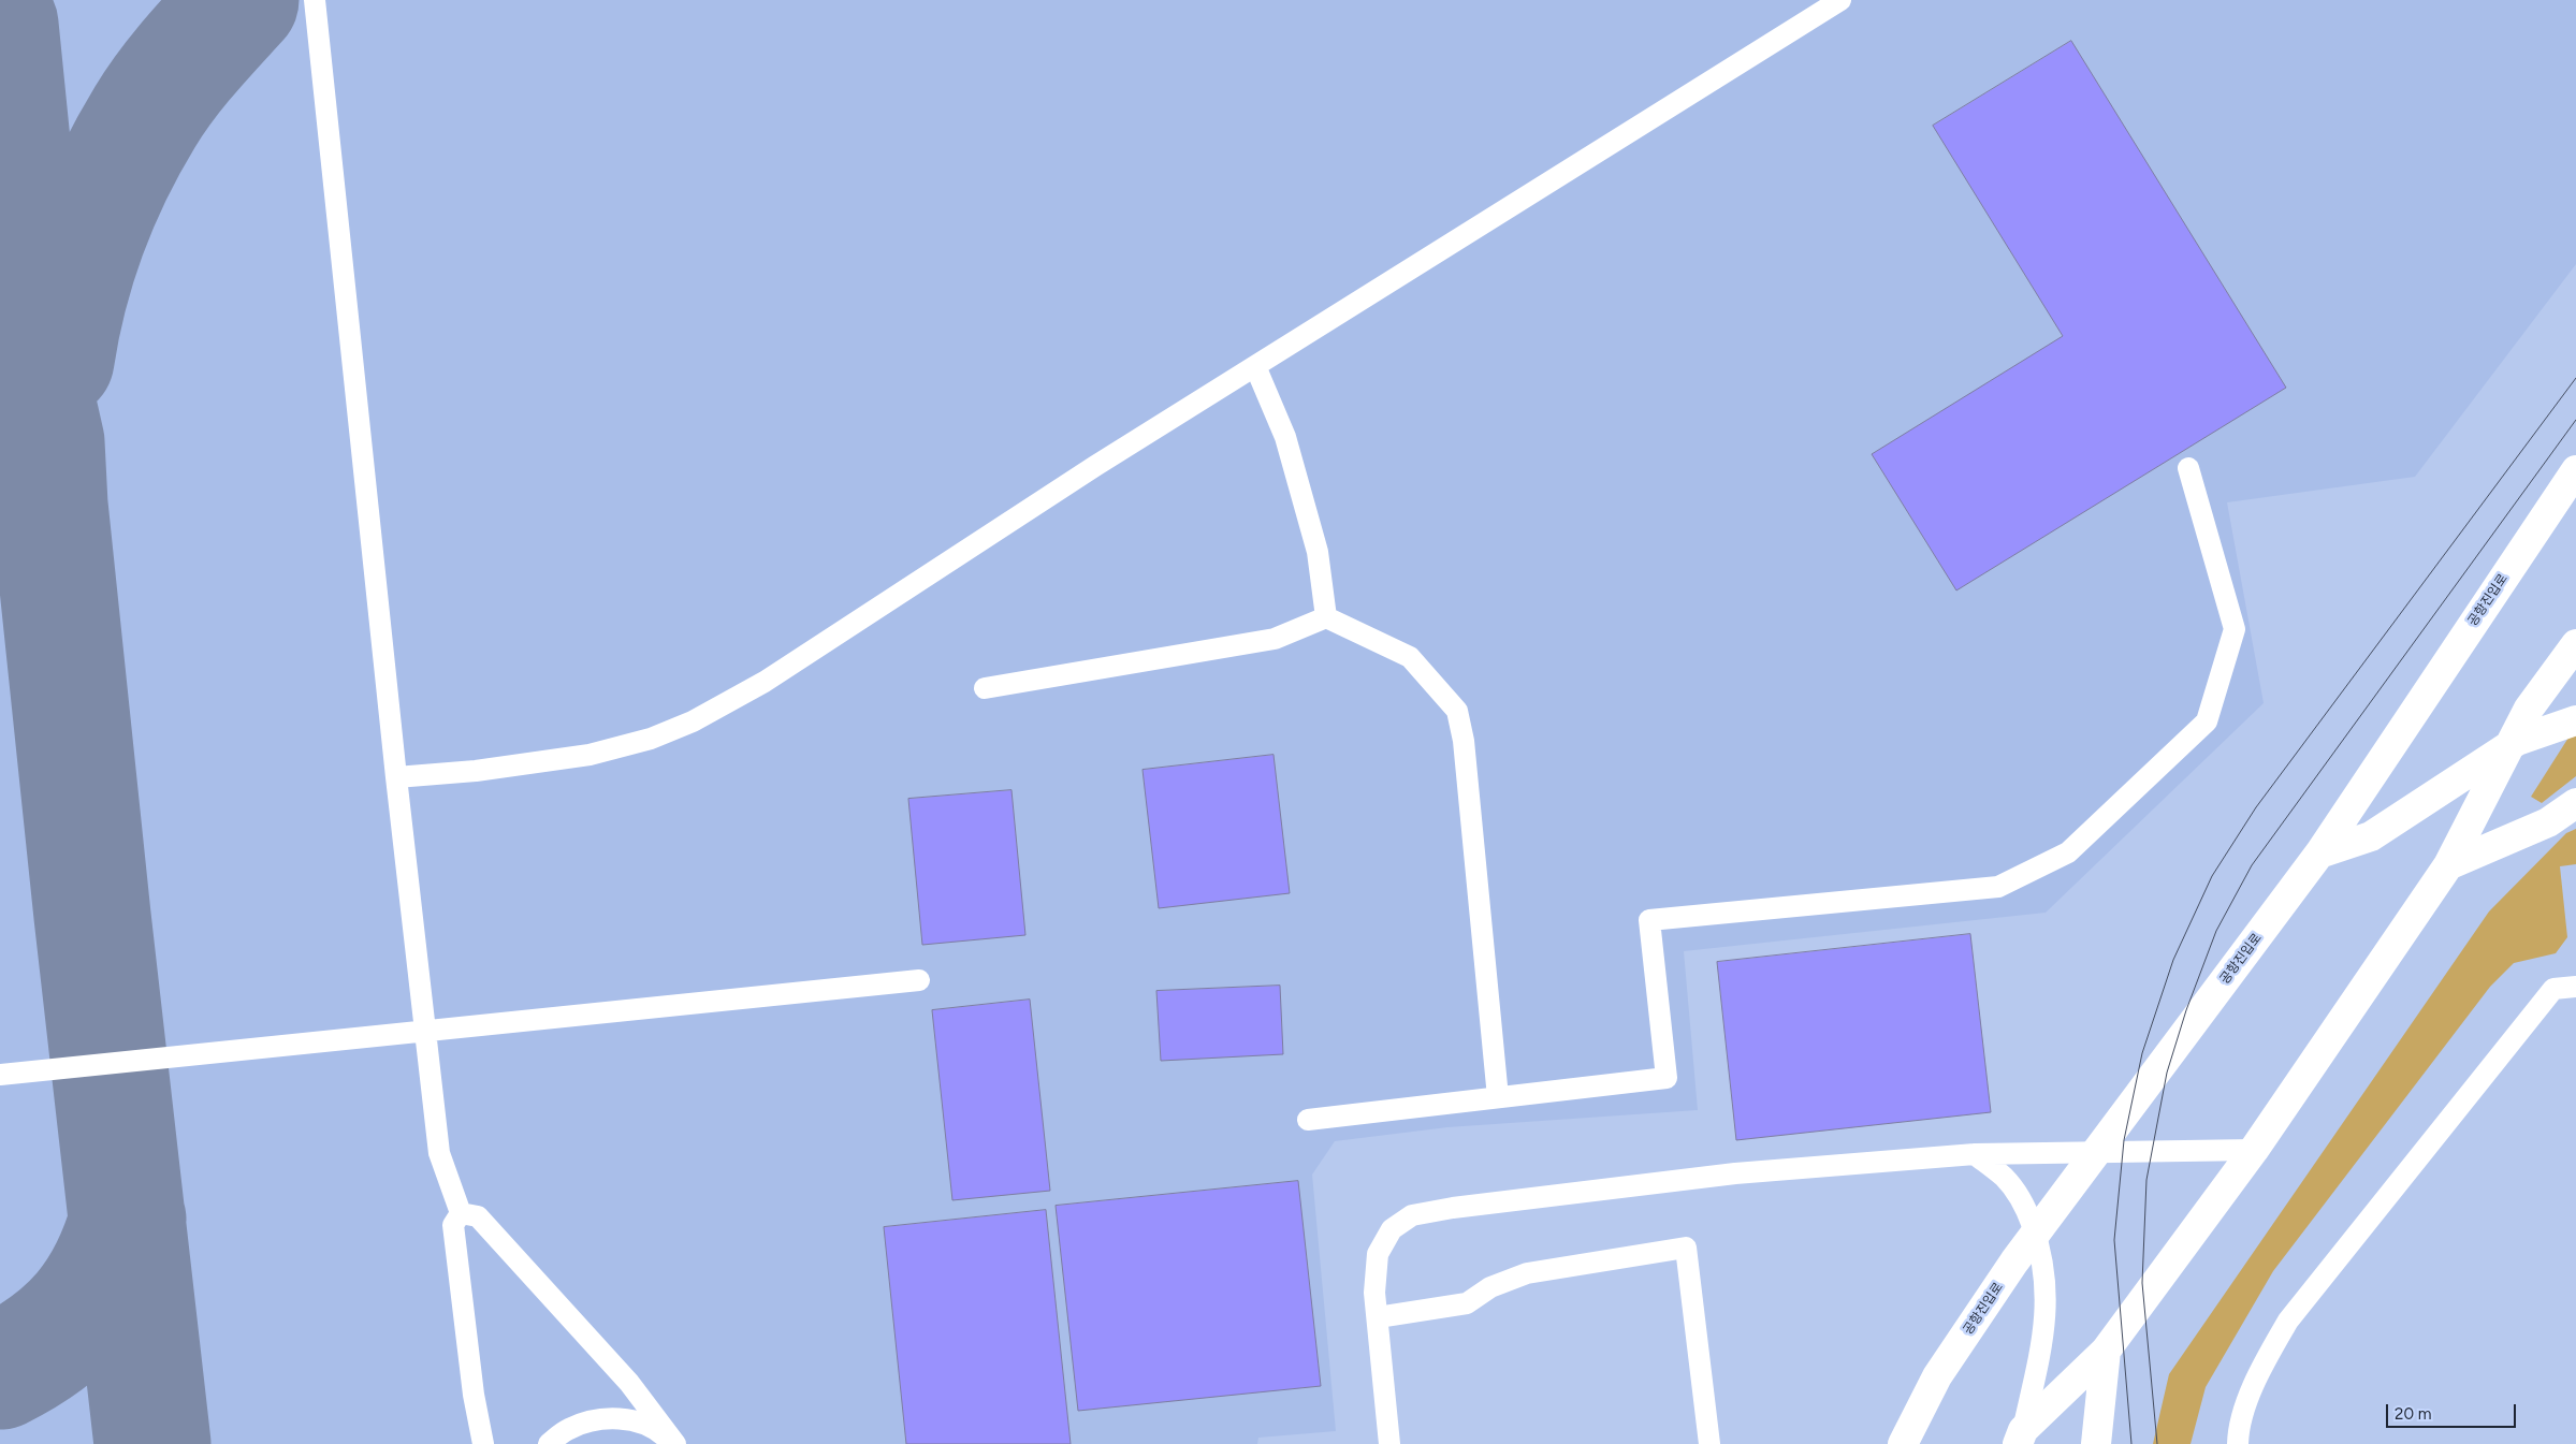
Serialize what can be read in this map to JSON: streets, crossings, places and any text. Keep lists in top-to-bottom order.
{
  "streets": {
    "main road": ["공항진입로"]
  },
  "scale_bar": "20 m"
}
